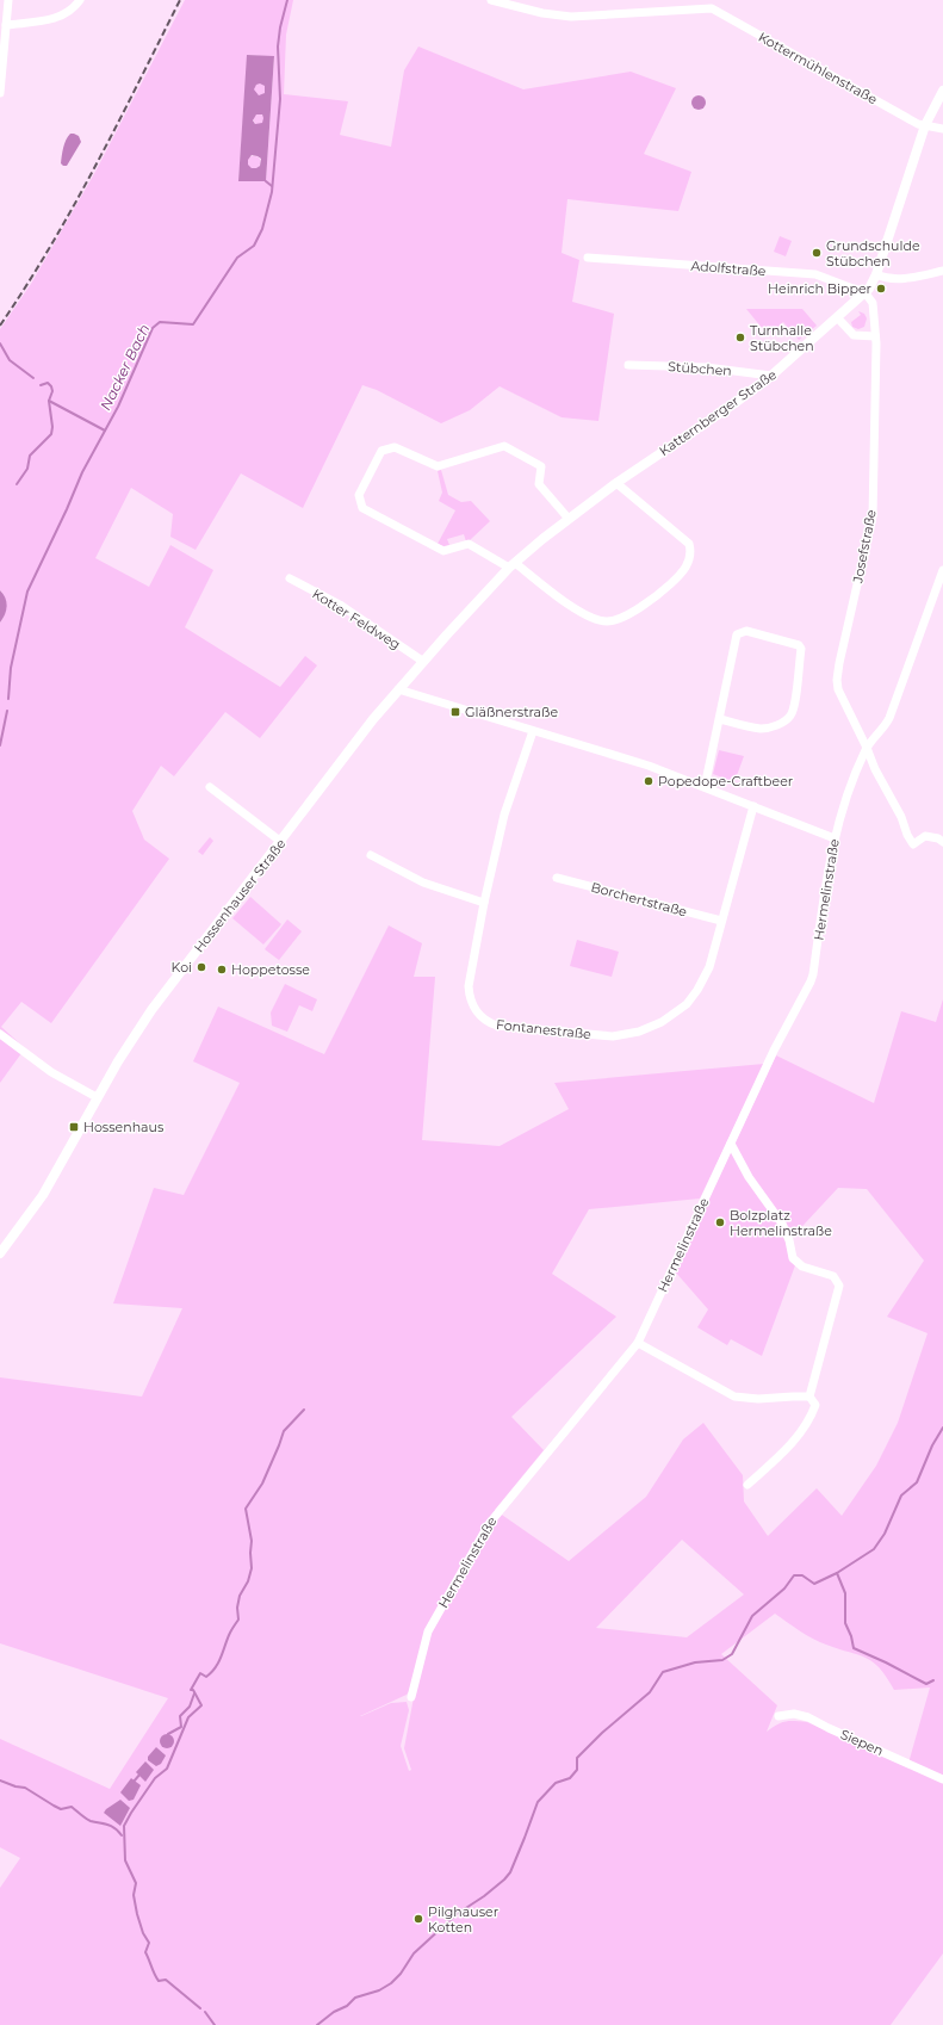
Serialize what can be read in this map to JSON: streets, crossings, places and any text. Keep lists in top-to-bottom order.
{
  "streets": {
    "street": [
      "Kottermühlenstraße",
      "Adolfstraße",
      "Stübchen",
      "Katternberger Straße",
      "Josefstraße",
      "Kotter Feldweg",
      "Hermelinstraße",
      "Hossenhauser Straße",
      "Borchertstraße",
      "Fontanestraße",
      "Siepen"
    ]
  },
  "crossings": [
    ["Kottermühlenstraße", "Katternberger Straße"],
    ["Adolfstraße", "Katternberger Straße"],
    ["Adolfstraße", "Josefstraße"],
    ["Stübchen", "Katternberger Straße"],
    ["Katternberger Straße", "Josefstraße"],
    ["Katternberger Straße", "Kotter Feldweg"],
    ["Katternberger Straße", "Hossenhauser Straße"],
    ["Josefstraße", "Hermelinstraße"],
    ["Borchertstraße", "Fontanestraße"]
  ],
  "water": ["Nacker Bach"],
  "places": {
    "other": [
      "Grundschulde Stübchen",
      "Heinrich Bipper",
      "Turnhalle Stübchen",
      "Popedope-Craftbeer",
      "Koi",
      "Hoppetosse",
      "Bolzplatz Hermelinstraße",
      "Pilghauser Kotten"
    ],
    "transit": ["Gläßnerstraße", "Hossenhaus"]
  }
}
